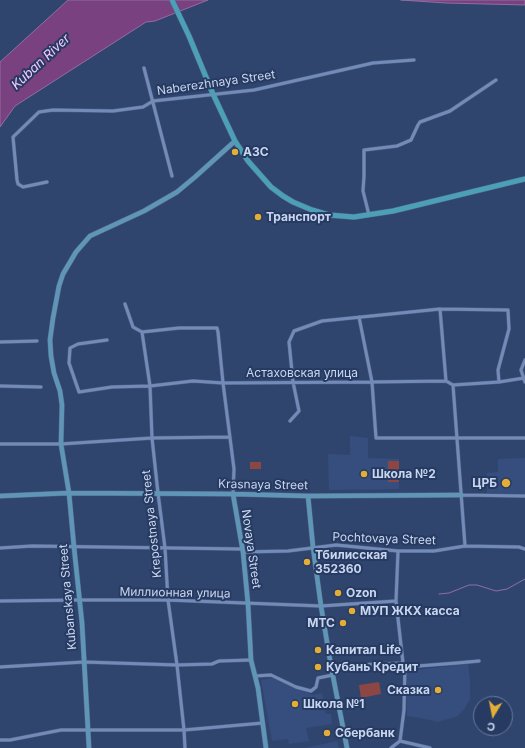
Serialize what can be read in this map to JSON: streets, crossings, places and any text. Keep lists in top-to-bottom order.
{
  "streets": {
    "street": [
      "Naberezhnaya Street",
      "Астаховская улица",
      "Krasnaya Street",
      "Krepostnaya Street",
      "Pochtovaya Street",
      "Novaya Street",
      "Миллионная улица",
      "Kubanskaya Street"
    ]
  },
  "crossings": [
    ["Астаховская улица", "Krepostnaya Street"],
    ["Астаховская улица", "Novaya Street"],
    ["Krasnaya Street", "Krepostnaya Street"],
    ["Krasnaya Street", "Novaya Street"],
    ["Krasnaya Street", "Kubanskaya Street"],
    ["Krepostnaya Street", "Pochtovaya Street"],
    ["Krepostnaya Street", "Novaya Street"],
    ["Krepostnaya Street", "Миллионная улица"],
    ["Pochtovaya Street", "Novaya Street"],
    ["Pochtovaya Street", "Kubanskaya Street"],
    ["Novaya Street", "Миллионная улица"],
    ["Миллионная улица", "Kubanskaya Street"]
  ],
  "water": ["Kuban River"],
  "places": [
    "АЗС",
    "Транспорт",
    "Школа №2",
    "ЦРБ",
    "Тбилисская 352360",
    "Ozon",
    "МУП ЖКХ касса",
    "МТС",
    "Капитал Life",
    "Кубань Кредит",
    "Сказка",
    "Школа №1",
    "Сбербанк"
  ],
  "north": "bottom"
}
